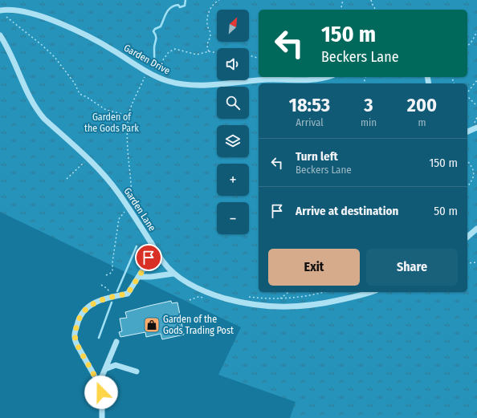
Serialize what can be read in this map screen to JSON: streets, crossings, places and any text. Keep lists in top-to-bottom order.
{
  "streets": {
    "street": ["Garden Drive", "Garden Lane"]
  },
  "parks": ["Garden of the Gods Park"],
  "places": {
    "shop": ["Garden of the Gods Trading Post"]
  },
  "north": "top right",
  "page": {
    "map_buttons": ["+", "−"],
    "turn": ["150 m", "Beckers Lane"],
    "eta": [
      "18:53",
      "Arrival",
      "3",
      "min",
      "200",
      "m"
    ],
    "list": [
      {
        "name": "Turn left",
        "note": "Beckers Lane",
        "value": "150 m"
      },
      {
        "name": "Arrive at destination",
        "value": "50 m"
      }
    ],
    "buttons": ["Exit", "Share"]
  }
}
